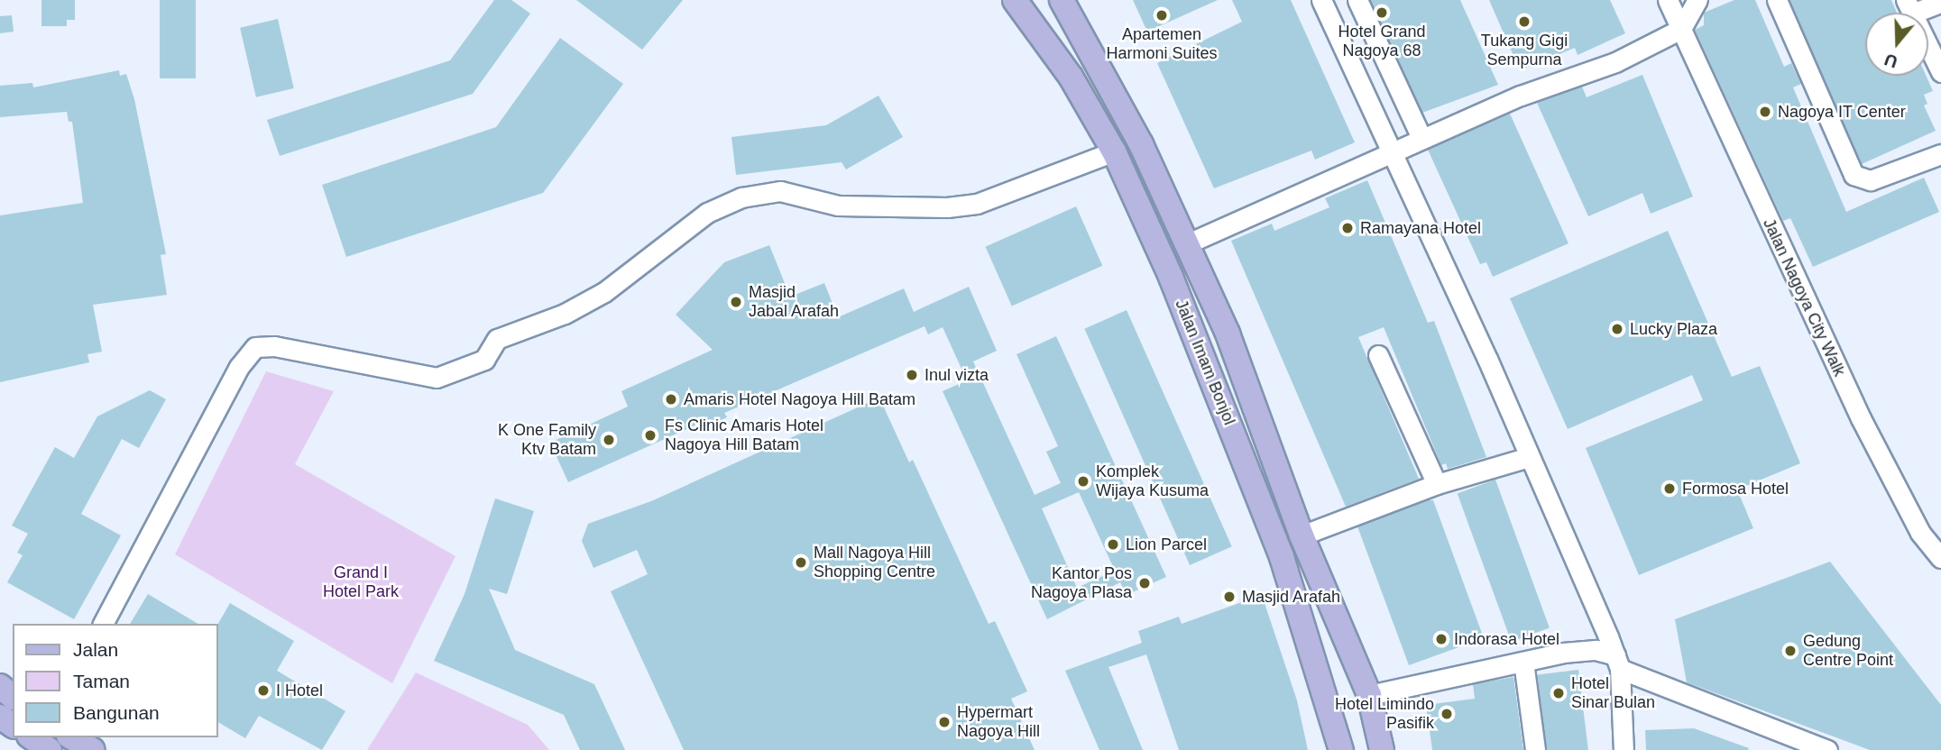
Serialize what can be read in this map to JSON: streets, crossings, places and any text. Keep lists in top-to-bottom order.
{
  "streets": {
    "main road": ["Jalan Imam Bonjol"],
    "street": ["Jalan Nagoya City Walk"]
  },
  "parks": ["Grand I Hotel Park"],
  "places": [
    "Hotel Grand Nagoya 68",
    "Apartemen Harmoni Suites",
    "Tukang Gigi Sempurna",
    "Nagoya IT Center",
    "Ramayana Hotel",
    "Masjid Jabal Arafah",
    "Lucky Plaza",
    "Inul vizta",
    "Amaris Hotel Nagoya Hill Batam",
    "Fs Clinic Amaris Hotel Nagoya Hill Batam",
    "K One Family Ktv Batam",
    "Komplek Wijaya Kusuma",
    "Formosa Hotel",
    "Lion Parcel",
    "Mall Nagoya Hill Shopping Centre",
    "Kantor Pos Nagoya Plasa",
    "Masjid Arafah",
    "Indorasa Hotel",
    "Gedung Centre Point",
    "I Hotel",
    "Hotel Sinar Bulan",
    "Hotel Limindo Pasifik",
    "Hypermart Nagoya Hill"
  ],
  "legend": ["Jalan", "Taman", "Bangunan"],
  "north": "bottom"
}
